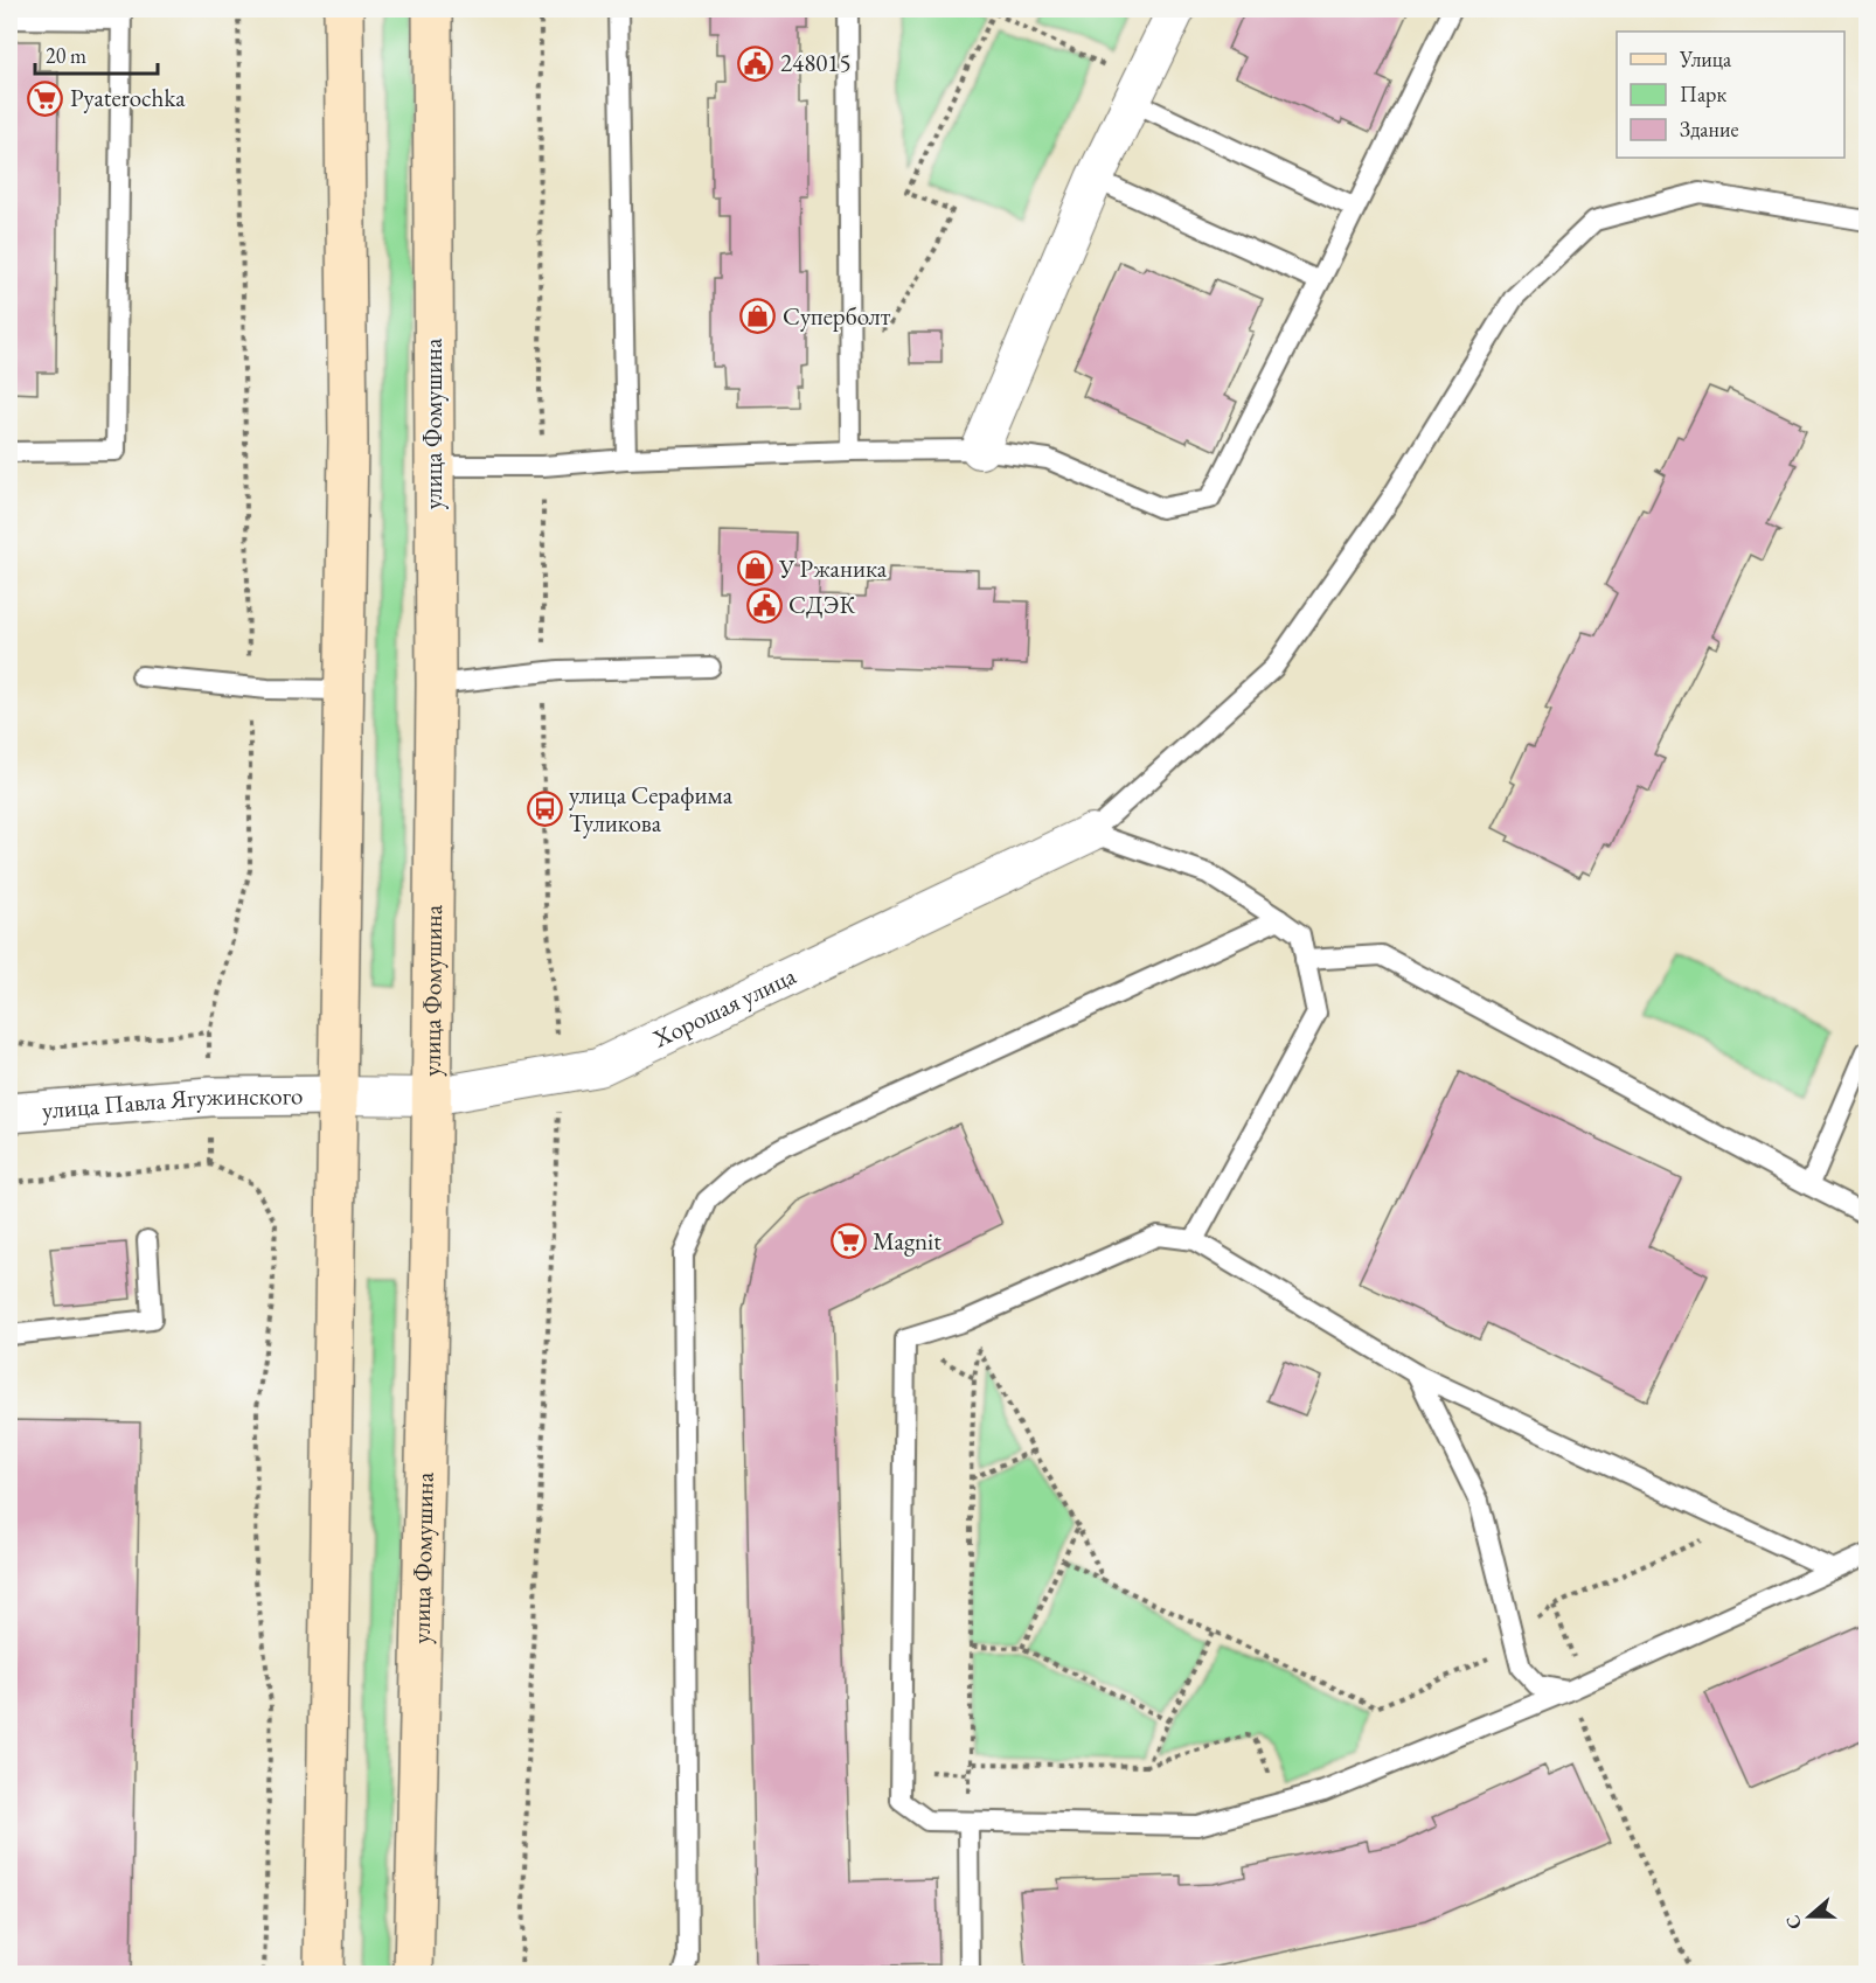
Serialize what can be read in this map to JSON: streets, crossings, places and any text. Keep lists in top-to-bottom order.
{
  "streets": {
    "main road": ["улица Фомушина"],
    "street": ["Хорошая улица", "улица Павла Ягужинского"]
  },
  "crossings": [
    ["улица Фомушина", "Хорошая улица"],
    ["Хорошая улица", "улица Павла Ягужинского"]
  ],
  "places": {
    "public building": ["248015", "СДЭК"],
    "supermarket": ["Pyaterochka", "Magnit"],
    "shop": ["Суперболт", "У Ржаника"],
    "bus stop": ["улица Серафима Туликова"]
  },
  "legend": ["Улица", "Парк", "Здание"],
  "scale_bar": "20 m",
  "north": "left"
}
